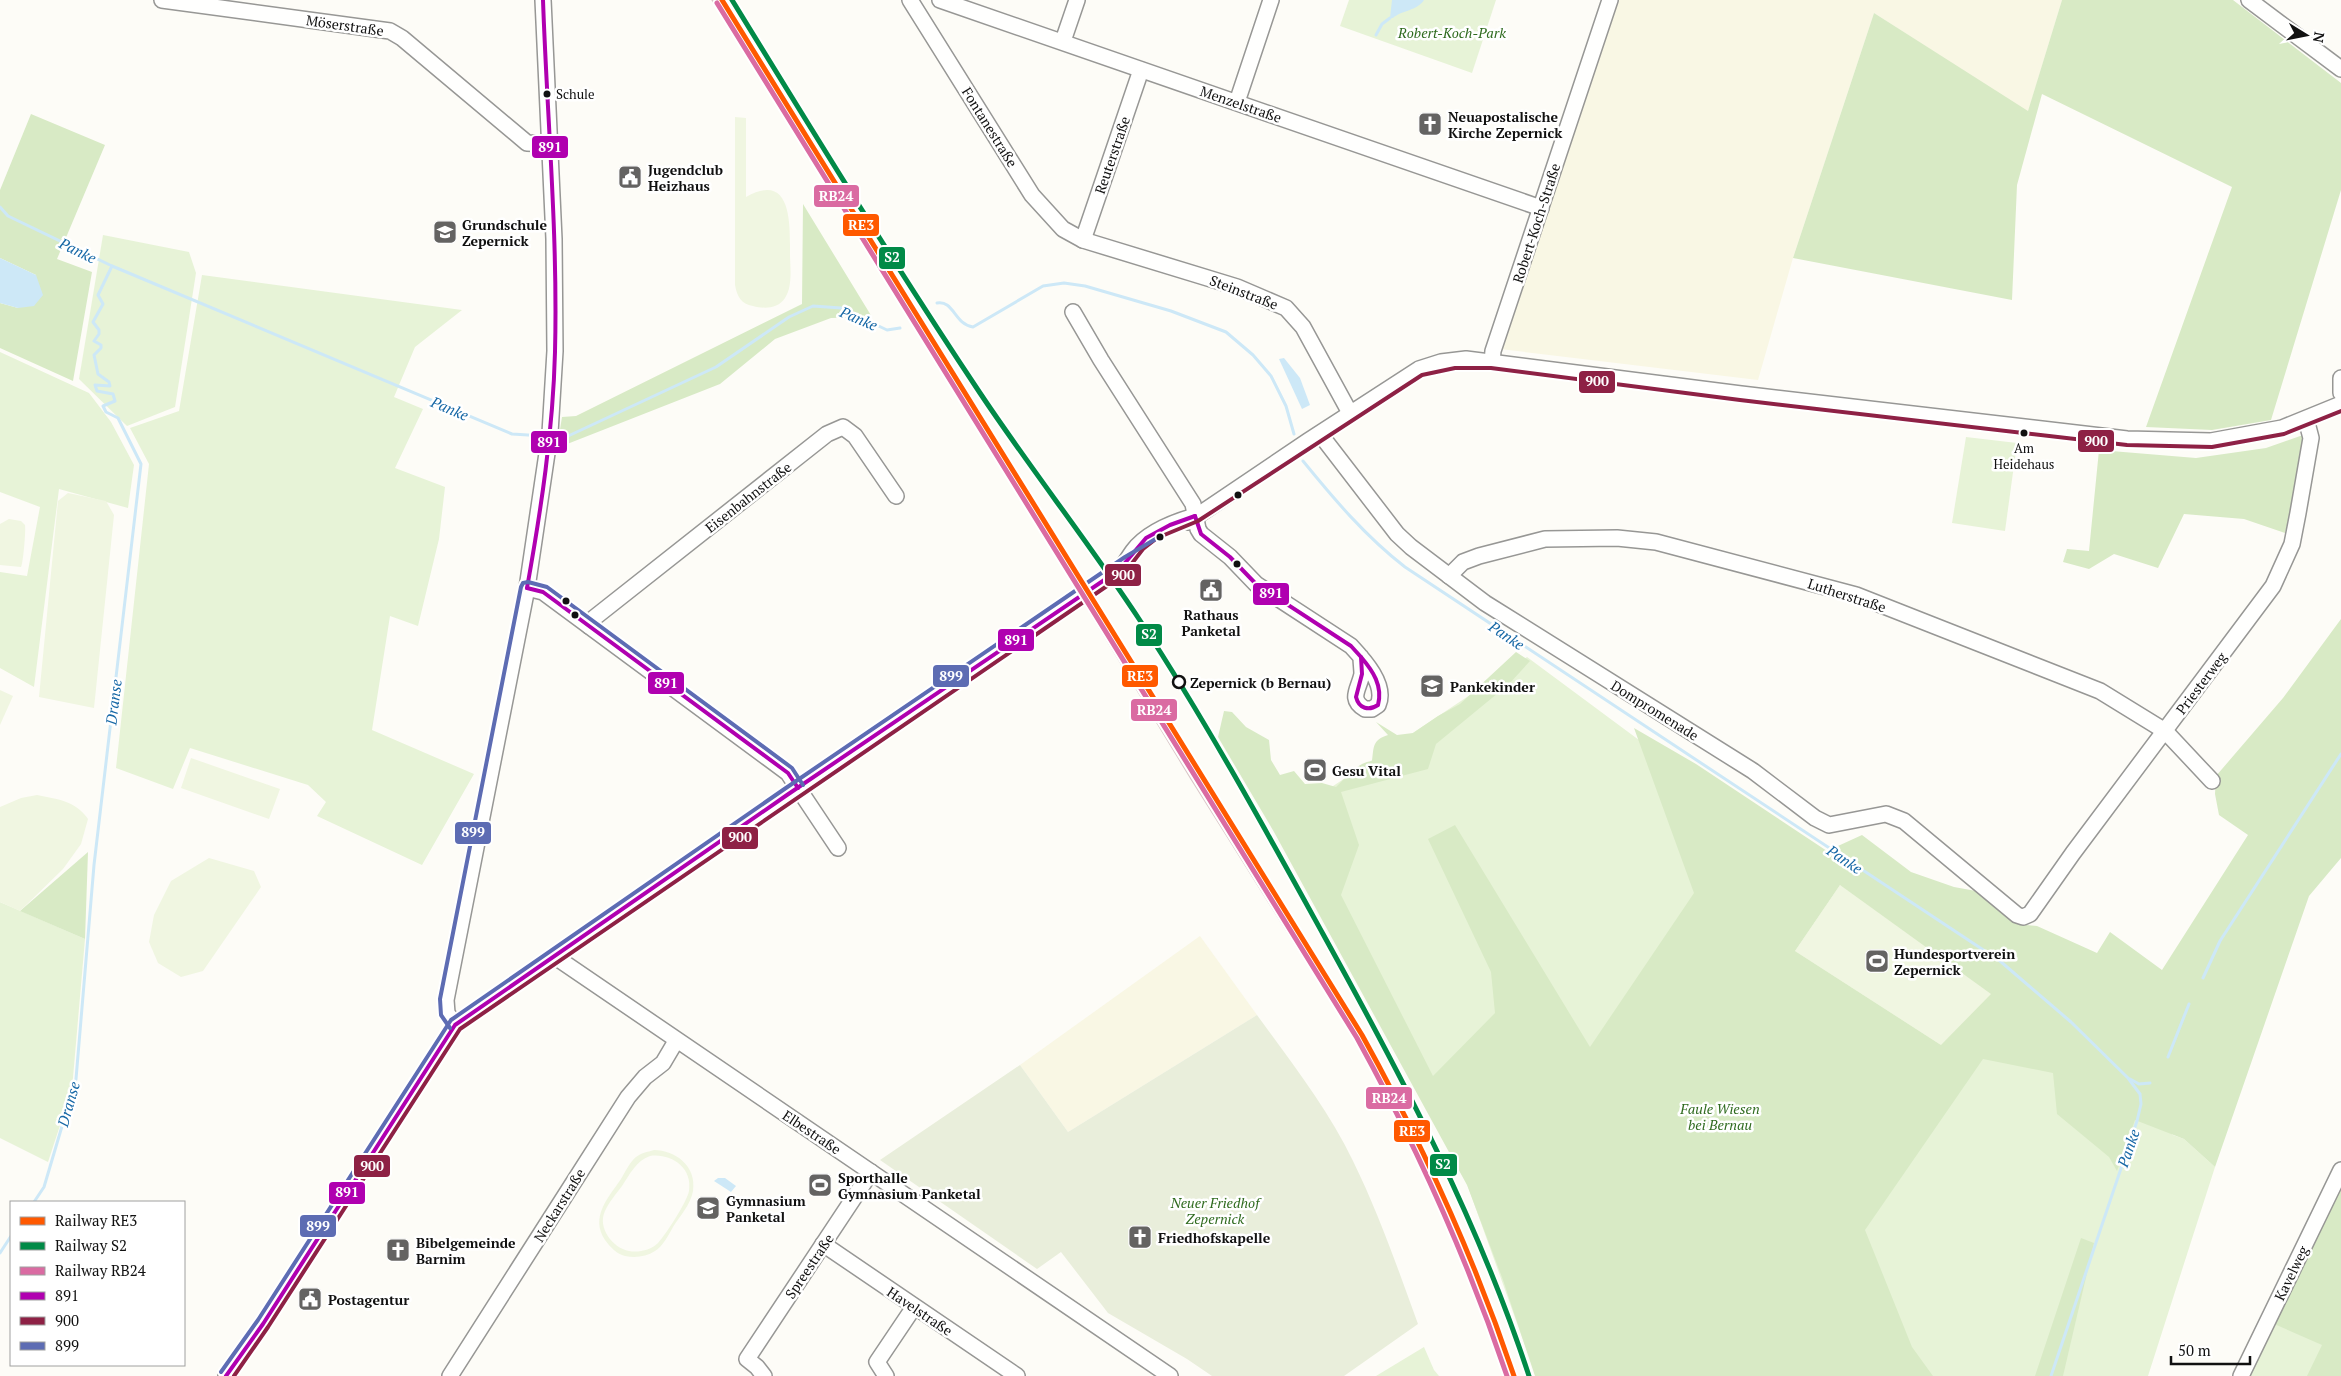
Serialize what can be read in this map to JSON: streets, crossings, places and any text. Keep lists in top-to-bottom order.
{
  "streets": {
    "street": [
      "Möserstraße",
      "Menzelstraße",
      "Fontanestraße",
      "Reuterstraße",
      "Robert-Koch-Straße",
      "Steinstraße",
      "Eisenbahnstraße",
      "Lutherstraße",
      "Priesterweg",
      "Dompromenade",
      "Elbestraße",
      "Neckarstraße",
      "Spreestraße",
      "Kavelweg",
      "Havelstraße"
    ]
  },
  "crossings": [
    ["Menzelstraße", "Reuterstraße"],
    ["Menzelstraße", "Robert-Koch-Straße"],
    ["Fontanestraße", "Reuterstraße"],
    ["Fontanestraße", "Steinstraße"],
    ["Reuterstraße", "Steinstraße"],
    ["Lutherstraße", "Priesterweg"],
    ["Lutherstraße", "Dompromenade"],
    ["Priesterweg", "Dompromenade"],
    ["Elbestraße", "Neckarstraße"],
    ["Elbestraße", "Spreestraße"],
    ["Spreestraße", "Havelstraße"]
  ],
  "water": ["Panke", "Dranse"],
  "parks": ["Robert-Koch-Park", "Faule Wiesen bei Bernau", "Neuer Friedhof Zepernick"],
  "places": {
    "other": ["Schule", "Am Heidehaus", "Zepernick (b Bernau)"],
    "church": ["Neuapostalische Kirche Zepernick", "Friedhofskapelle", "Bibelgemeinde Barnim"],
    "public building": ["Jugendclub Heizhaus", "Rathaus Panketal", "Postagentur"],
    "school or university": ["Grundschule Zepernick", "Pankekinder", "Gymnasium Panketal"],
    "sports": ["Gesu Vital", "Hundesportverein Zepernick", "Sporthalle Gymnasium Panketal"]
  },
  "lines": [
    "rail line RE3",
    "rail line S2",
    "transit line 891",
    "rail line RB24",
    "transit line 900",
    "transit line 899"
  ],
  "legend": [
    "Railway RE3",
    "Railway S2",
    "Railway RB24",
    "891",
    "900",
    "899"
  ],
  "scale_bar": "50 m",
  "north": "right"
}
